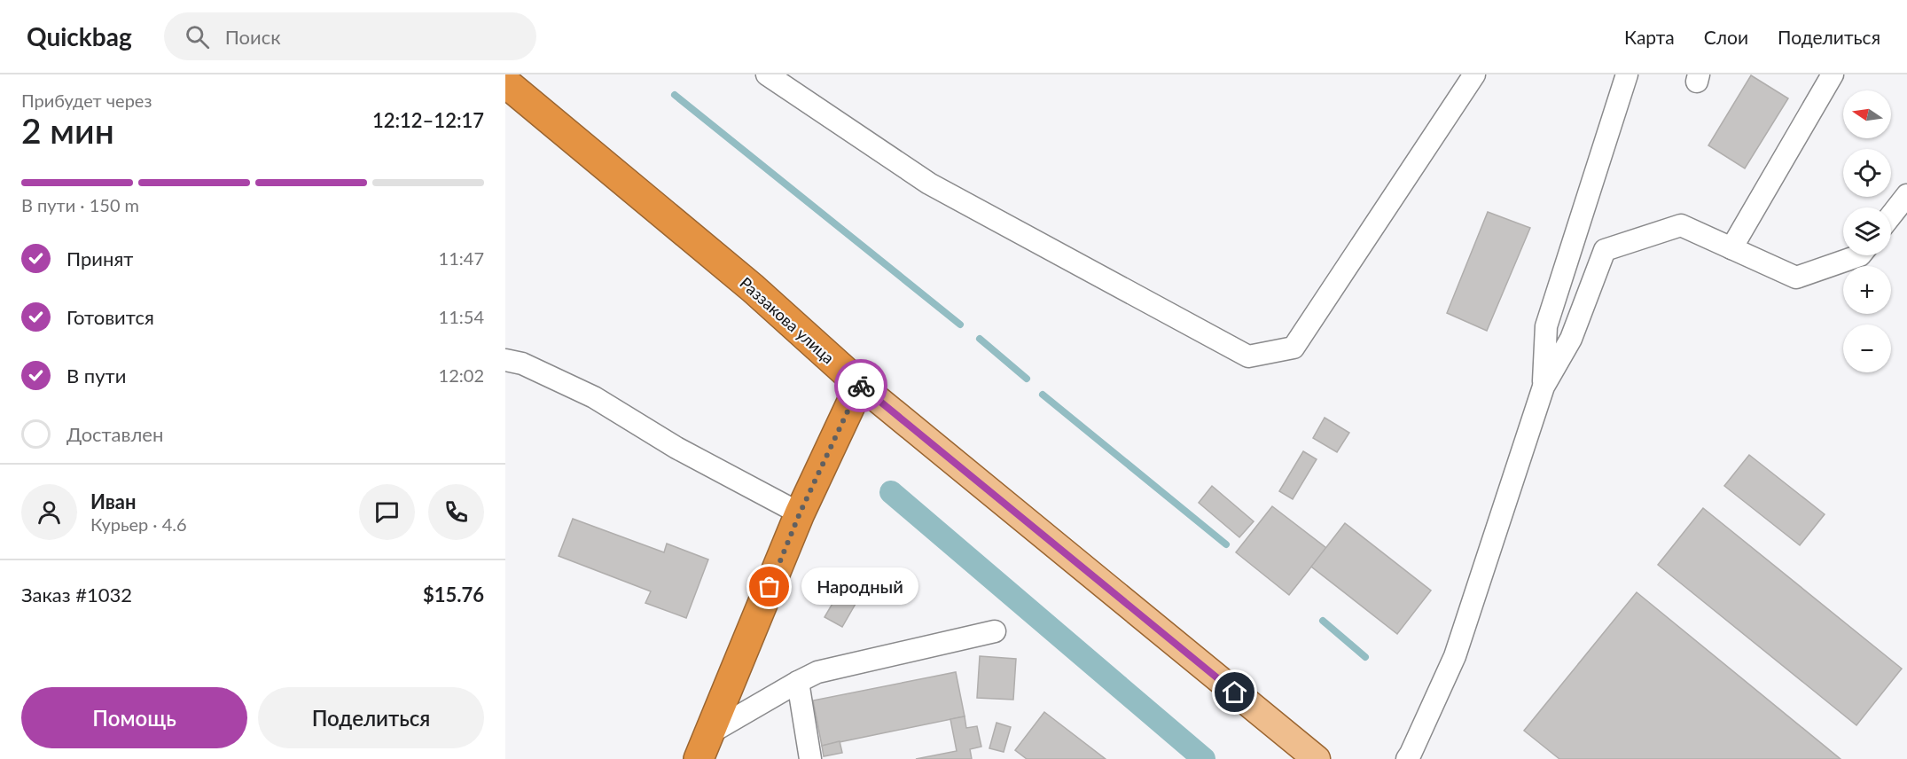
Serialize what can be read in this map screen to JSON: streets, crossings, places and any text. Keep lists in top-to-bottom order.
{
  "streets": {
    "highway": ["Раззакова улица"]
  },
  "places": ["Народный"],
  "north": "left",
  "page": {
    "header": "Quickbag",
    "search": "Поиск",
    "nav": ["Карта", "Слои", "Поделиться"],
    "heading": ["2 мин", "Прибудет через", "12:12–12:17"],
    "panel": [
      "Иван",
      "Курьер · 4.6",
      "Заказ #1032",
      "$15.76"
    ],
    "map_buttons": ["+", "−"],
    "bar": "В пути · 150 m",
    "list": [
      ["Принят", "11:47"],
      ["Готовится", "11:54"],
      ["В пути", "12:02"],
      "Доставлен"
    ],
    "bubble": "Народный",
    "buttons": ["Помощь", "Поделиться"]
  }
}
